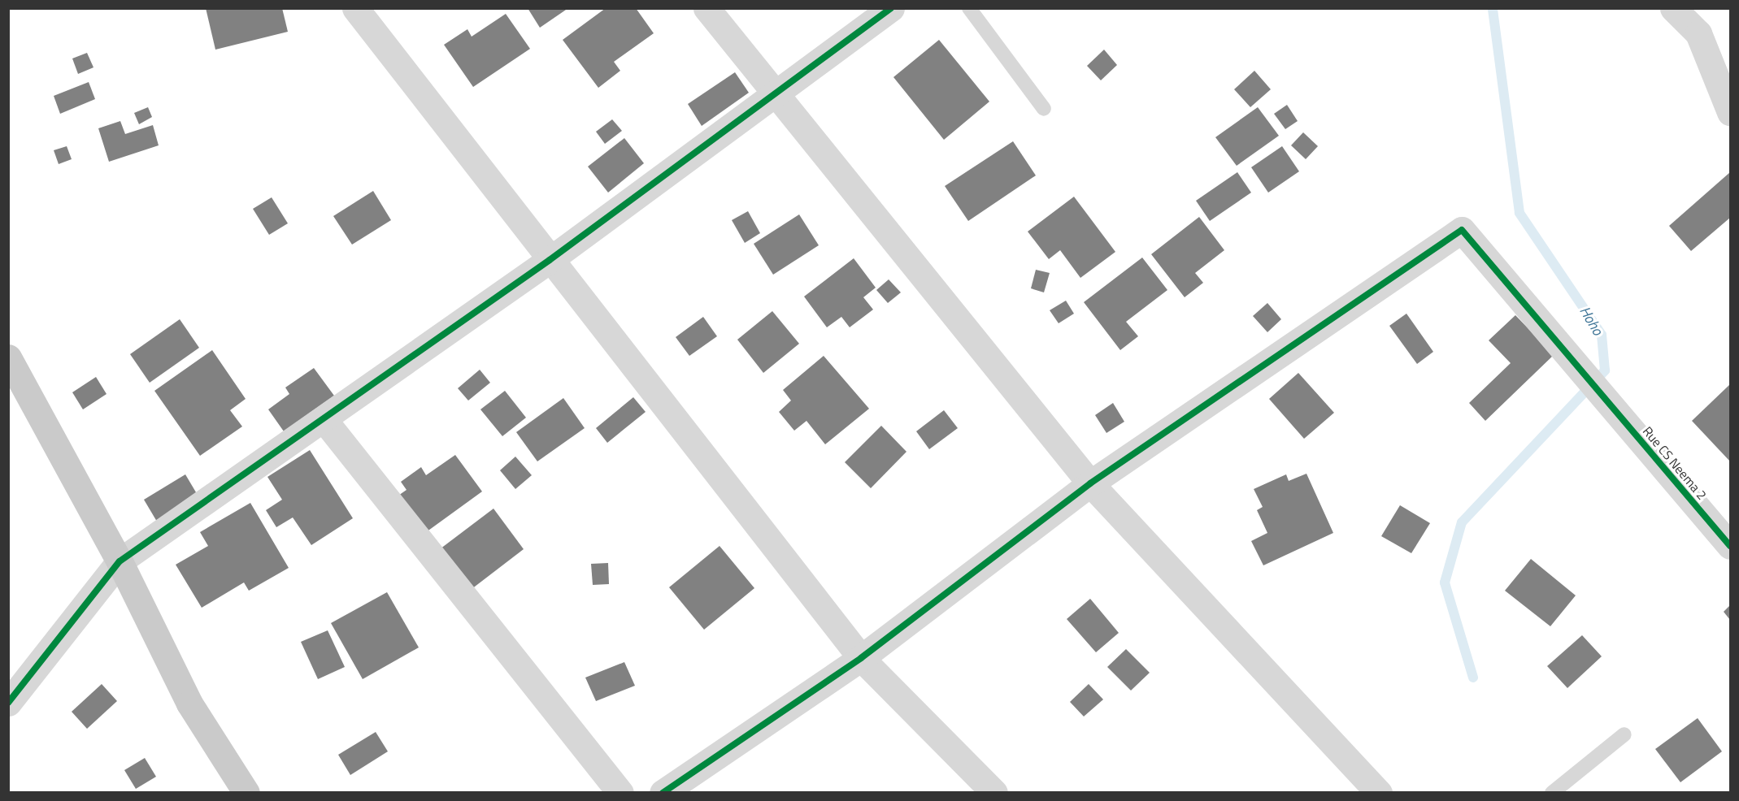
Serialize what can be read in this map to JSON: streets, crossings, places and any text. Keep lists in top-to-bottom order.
{
  "streets": {
    "street": ["Rue CS Neema 2"]
  },
  "water": ["Hoho"]
}
